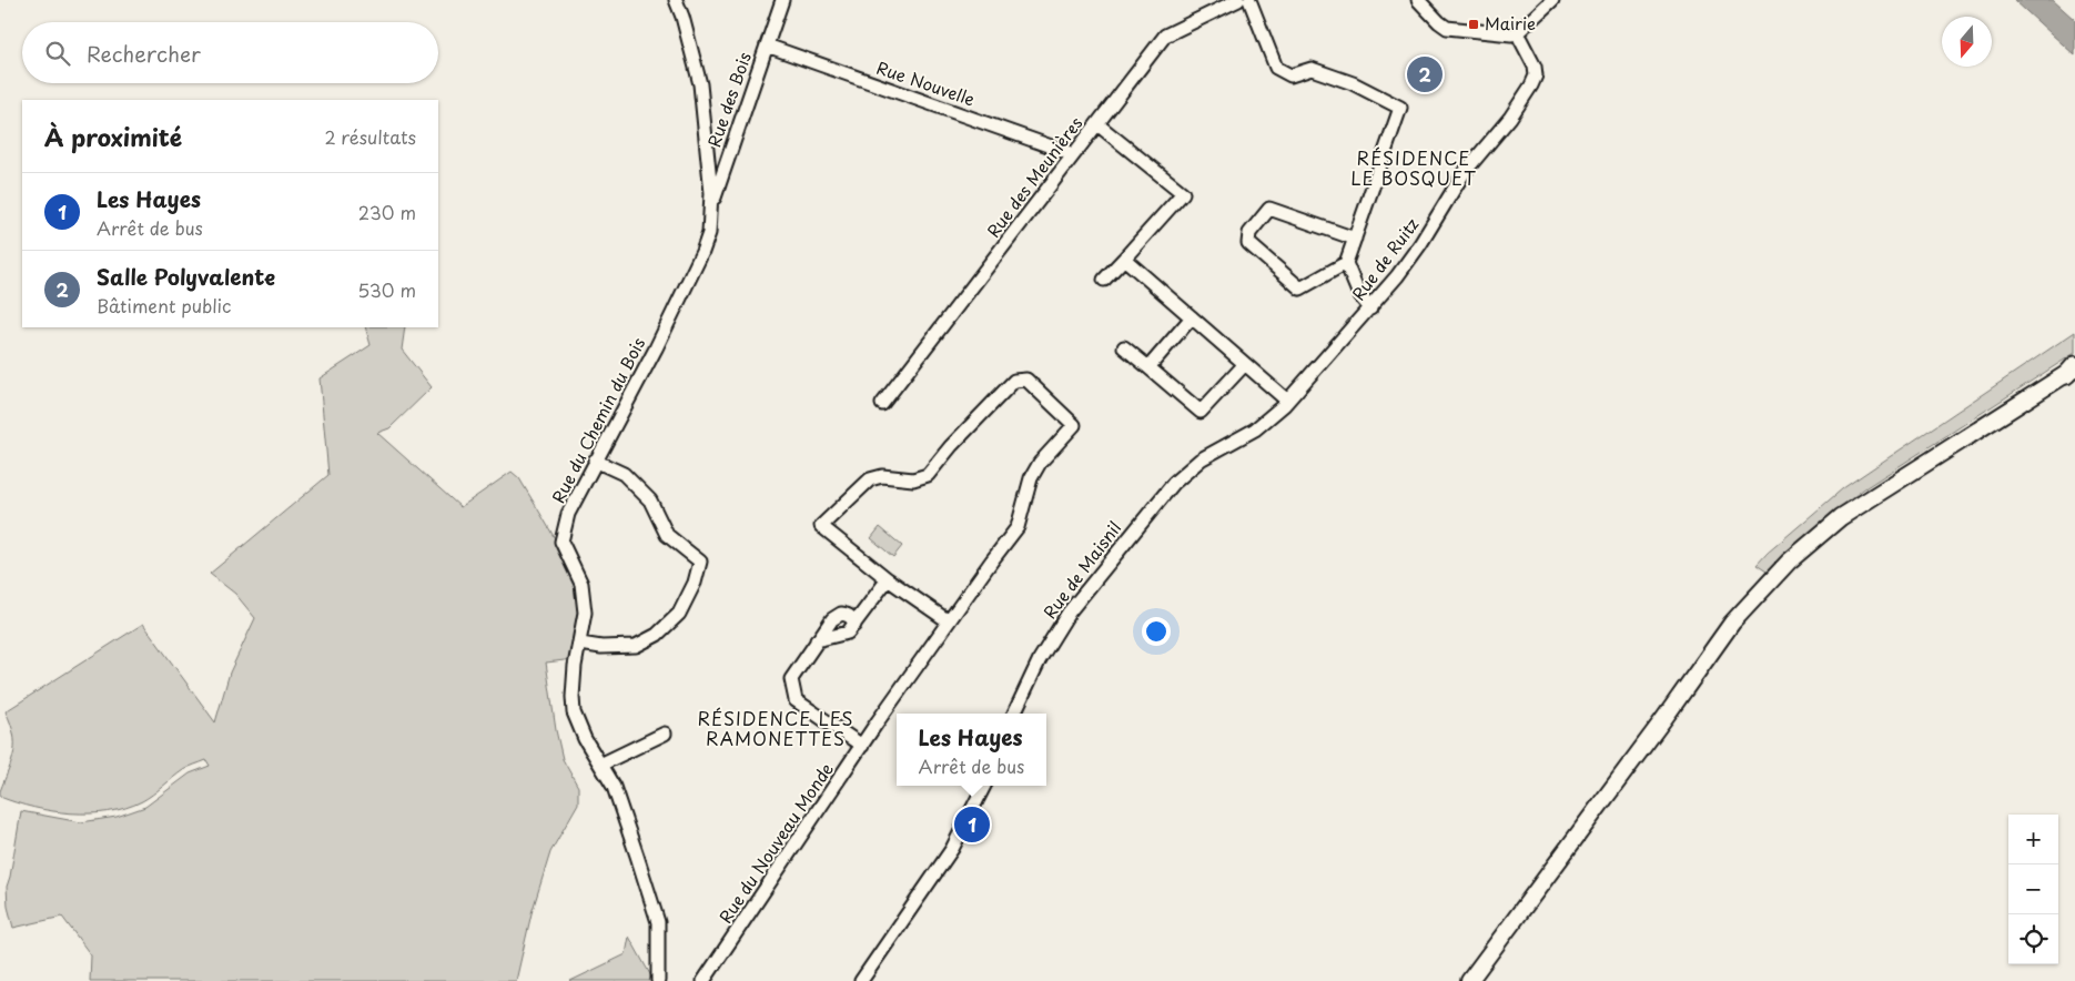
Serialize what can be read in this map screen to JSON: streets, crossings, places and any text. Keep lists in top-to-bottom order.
{
  "streets": {
    "street": [
      "Rue Nouvelle",
      "Rue des Bois",
      "Rue des Meunières",
      "Rue de Ruitz",
      "Rue du Chemin du Bois",
      "Rue de Maisnil",
      "Rue du Nouveau Monde"
    ]
  },
  "crossings": [
    ["Rue Nouvelle", "Rue des Bois"],
    ["Rue Nouvelle", "Rue des Meunières"],
    ["Rue des Bois", "Rue du Chemin du Bois"],
    ["Rue de Ruitz", "Rue de Maisnil"]
  ],
  "districts": ["RÉSIDENCE LE BOSQUET", "RÉSIDENCE LES RAMONETTES"],
  "places": {
    "transit": ["Mairie"]
  },
  "north": "bottom",
  "page": {
    "search": "Rechercher",
    "pins": ["2", "1"],
    "heading": ["À proximité", "2 résultats"],
    "list": [
      {
        "mark": "1",
        "name": "Les Hayes",
        "note": "Arrêt de bus",
        "value": "230 m"
      },
      {
        "mark": "2",
        "name": "Salle Polyvalente",
        "note": "Bâtiment public",
        "value": "530 m"
      }
    ],
    "popup": ["Les Hayes", "Arrêt de bus"],
    "map_buttons": ["+", "−"]
  }
}
